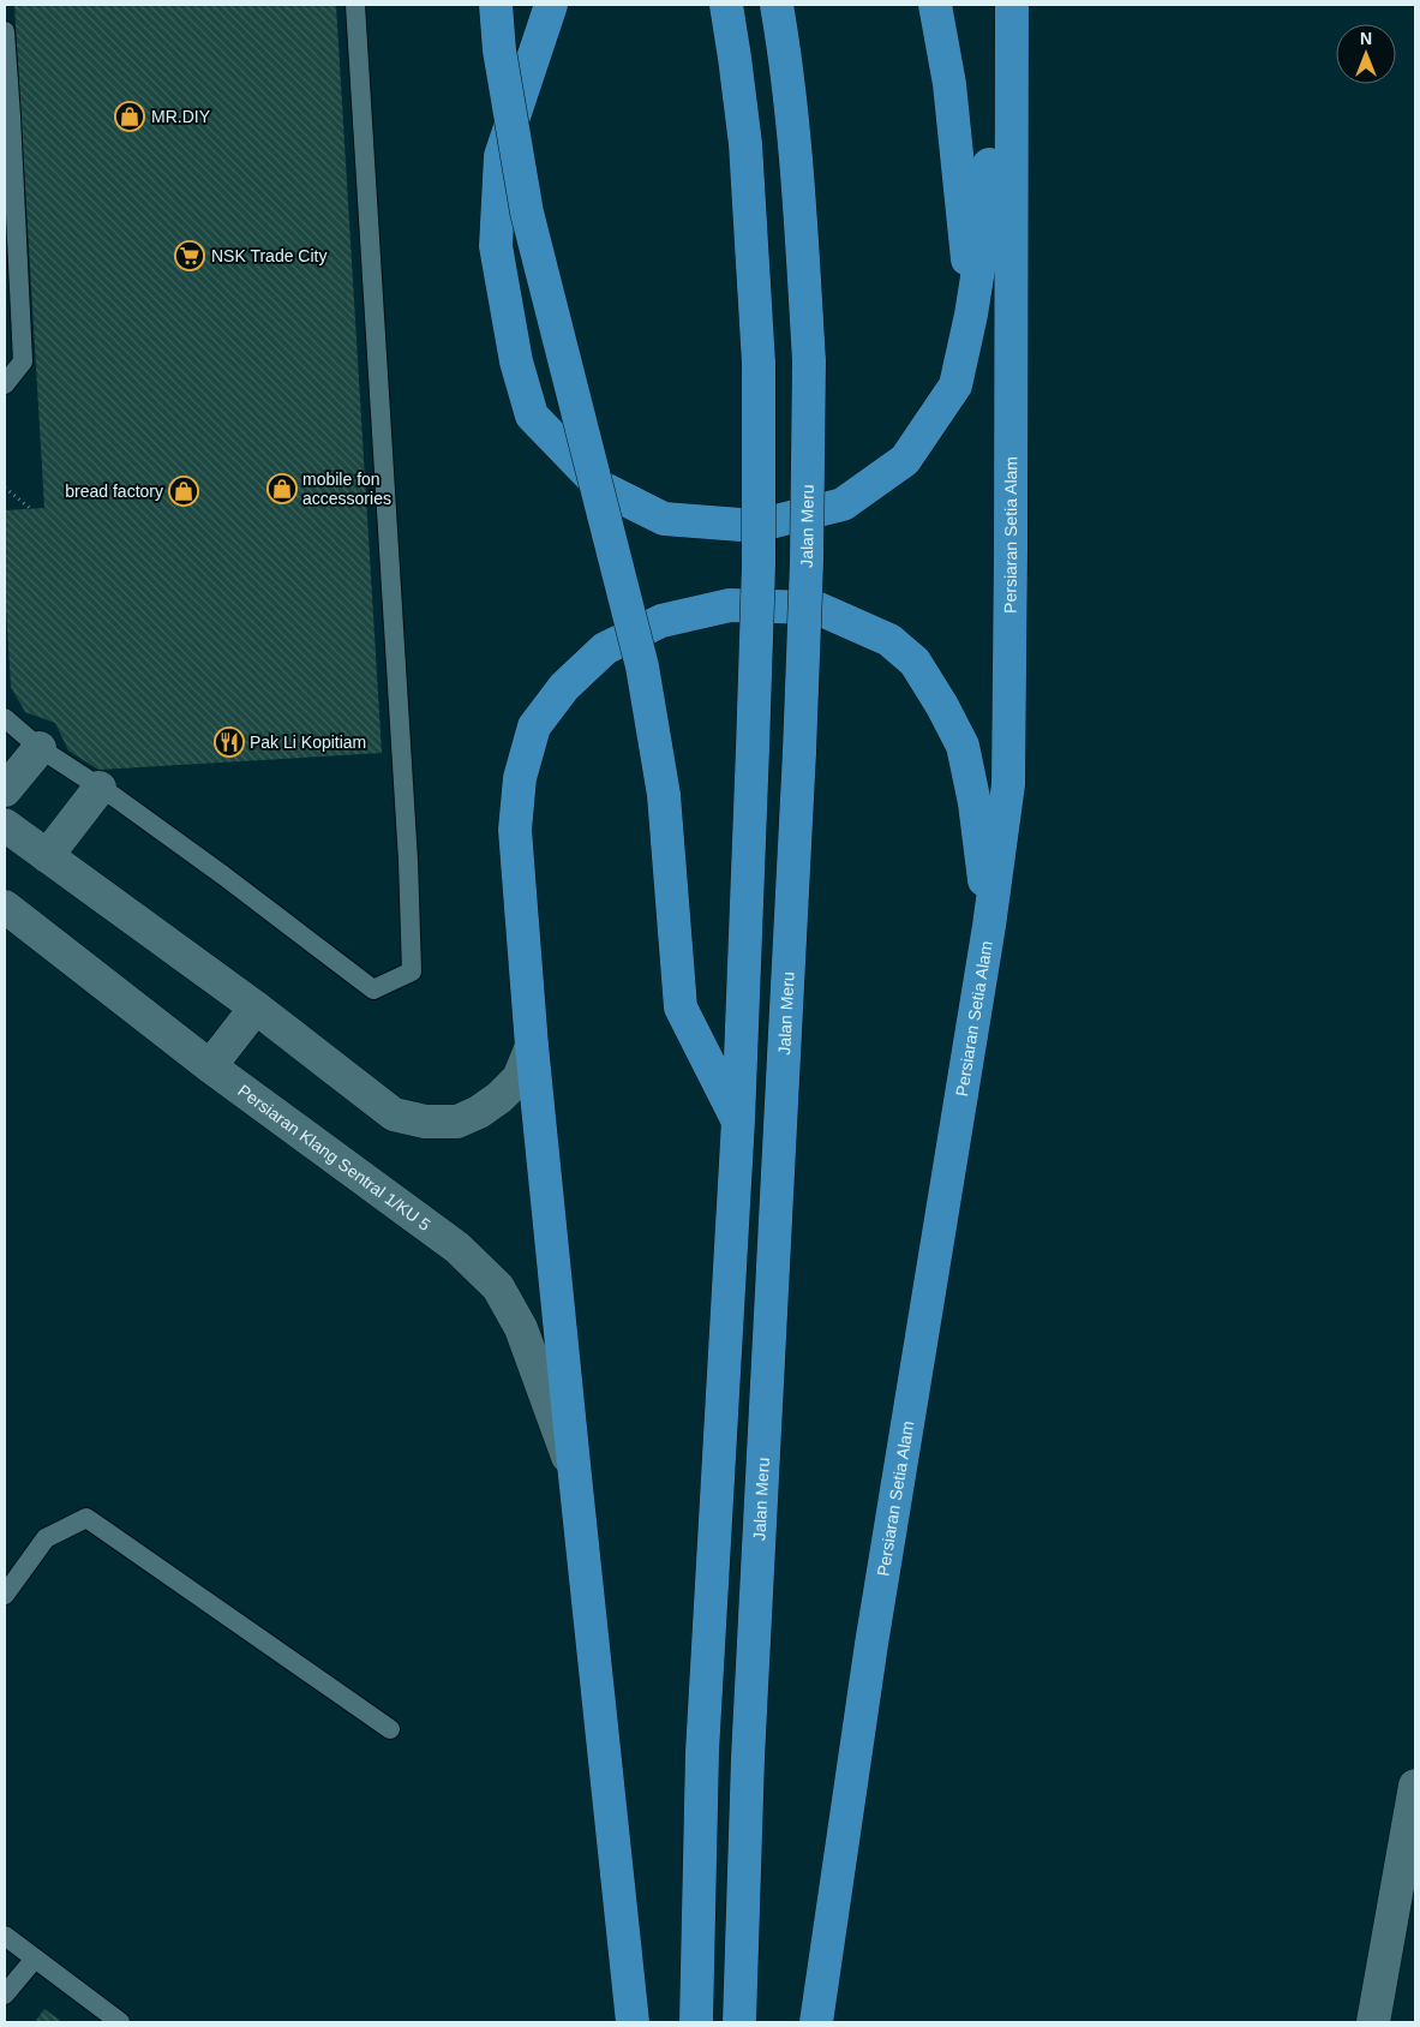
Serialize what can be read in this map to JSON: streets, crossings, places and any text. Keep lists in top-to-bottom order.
{
  "streets": {
    "highway": ["Jalan Meru", "Persiaran Setia Alam"],
    "street": ["Persiaran Klang Sentral 1/KU 5"]
  },
  "places": {
    "shop": ["MR.DIY", "mobile fon accessories", "bread factory"],
    "supermarket": ["NSK Trade City"],
    "restaurant": ["Pak Li Kopitiam"]
  },
  "north": "top"
}
